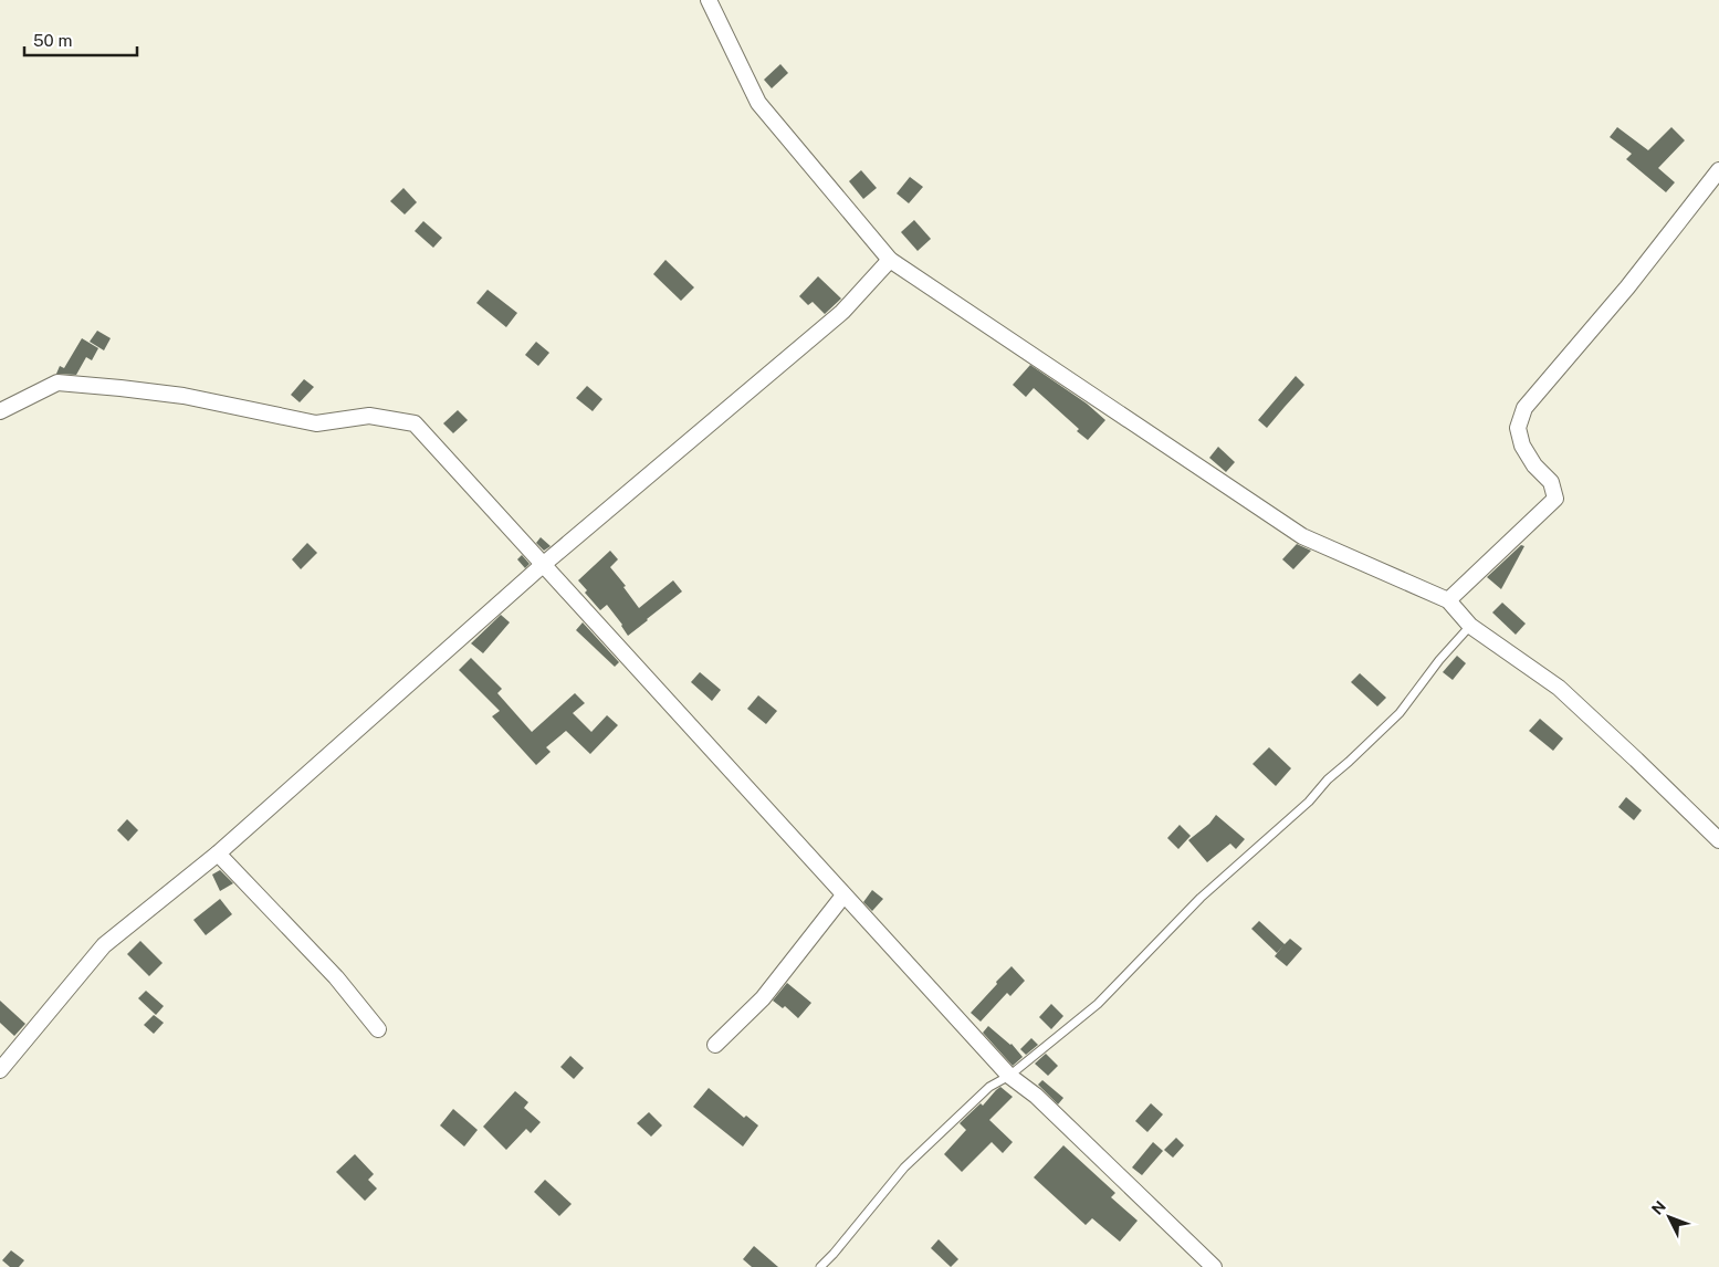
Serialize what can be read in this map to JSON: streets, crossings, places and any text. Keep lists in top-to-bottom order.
{
  "scale_bar": "50 m",
  "north": "top left"
}
